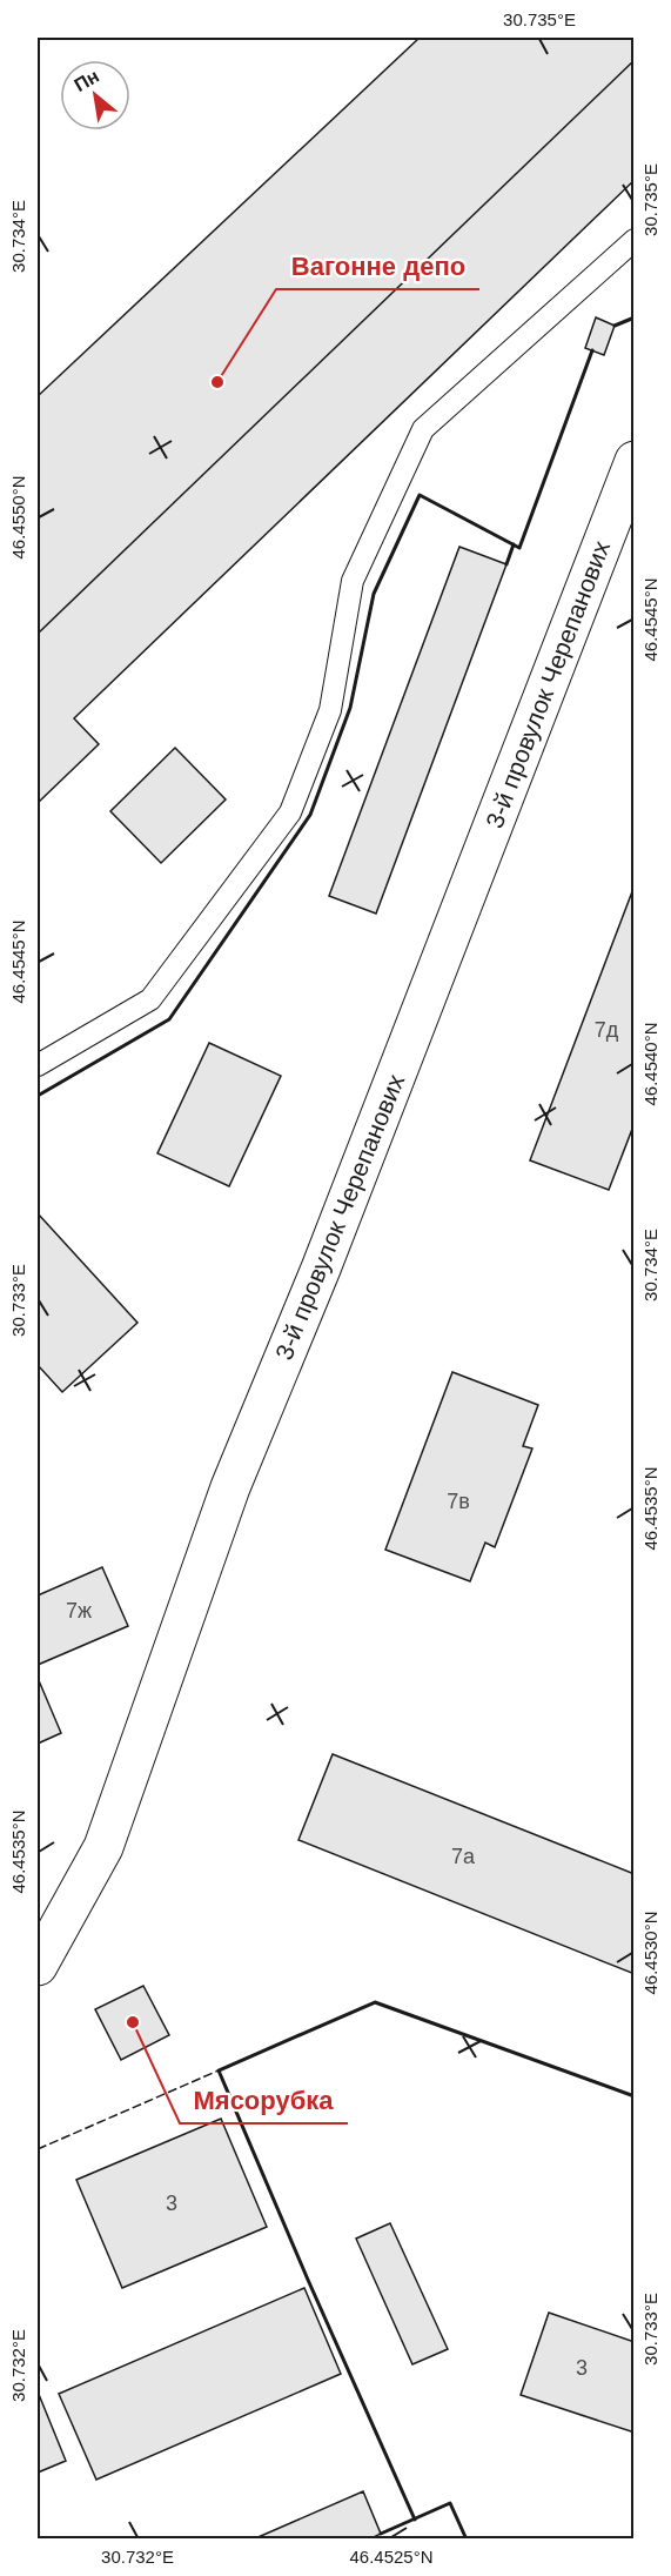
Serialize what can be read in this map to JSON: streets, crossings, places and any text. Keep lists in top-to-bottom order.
{
  "streets": {
    "street": ["3-й провулок Черепанових"]
  },
  "places": ["Вагонне депо", "Мясорубка"],
  "house_numbers": [
    "7д",
    "7в",
    "7ж",
    "7а",
    "3",
    "3"
  ],
  "north": "top left",
  "coordinates": [
    "30.735°E",
    "30.734°E",
    "46.4550°N",
    "46.4545°N",
    "46.4540°N",
    "30.733°E",
    "46.4535°N",
    "46.4530°N",
    "30.732°E",
    "46.4525°N"
  ]
}
